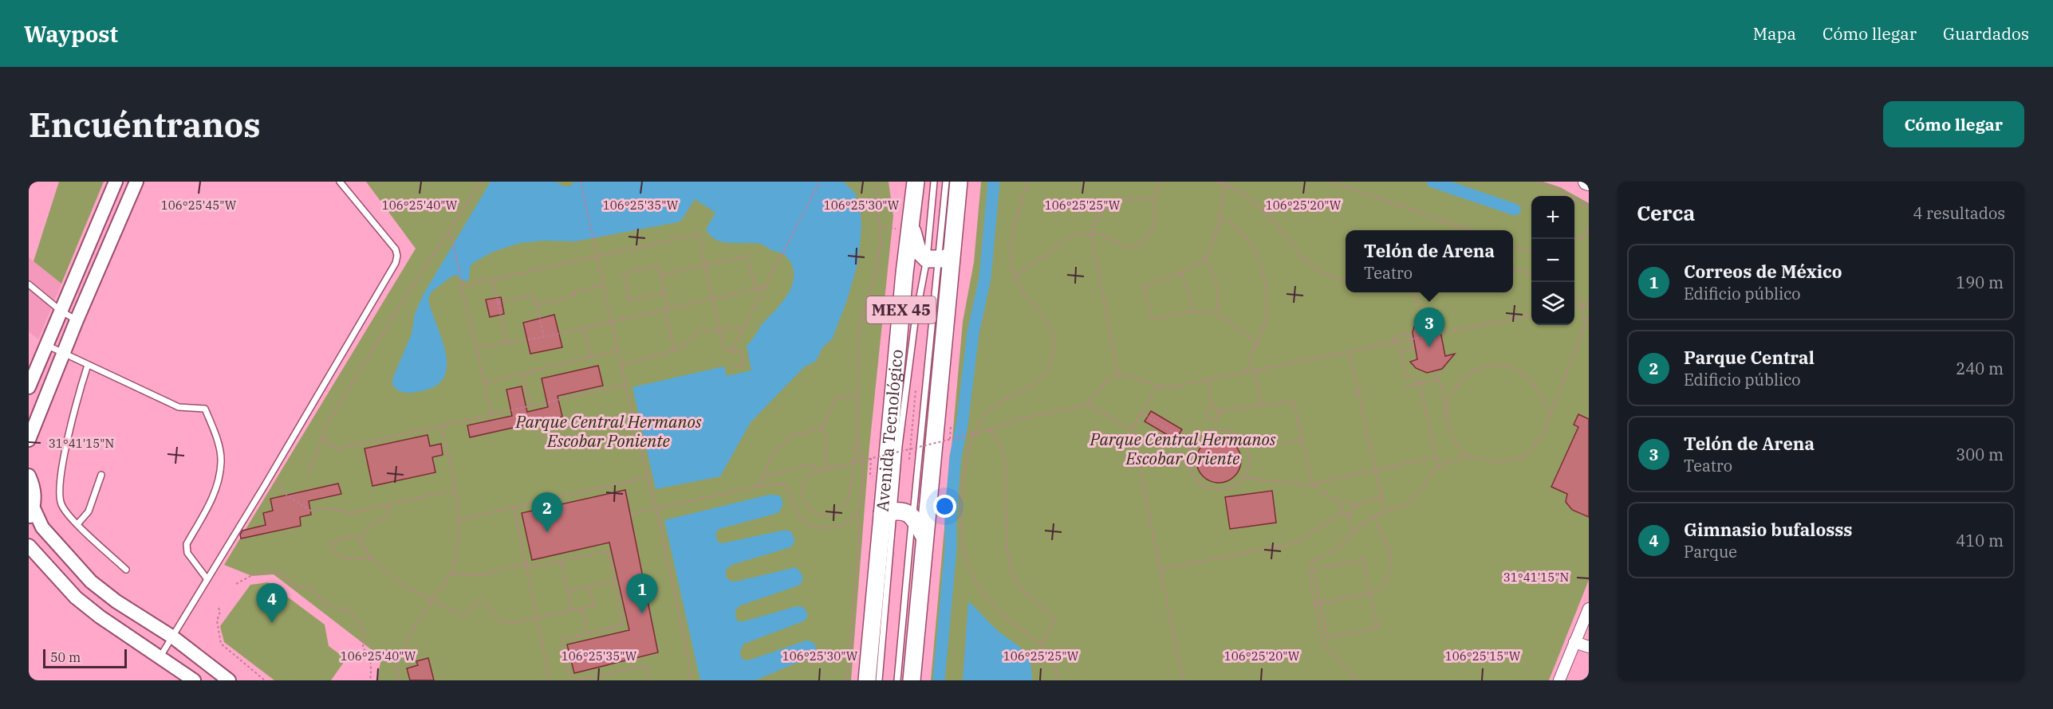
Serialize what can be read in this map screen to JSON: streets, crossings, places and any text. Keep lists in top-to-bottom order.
{
  "streets": {
    "main road": ["MEX 45", "Avenida Tecnológico"]
  },
  "parks": ["Parque Central Hermanos Escobar Poniente", "Parque Central Hermanos Escobar Oriente"],
  "scale_bar": "50 m",
  "page": {
    "header": "Waypost",
    "nav": ["Mapa", "Cómo llegar", "Guardados"],
    "buttons": "Cómo llegar",
    "title": "Encuéntranos",
    "heading": ["Cerca", "4 resultados"],
    "map_buttons": ["+", "−"],
    "popup": ["Telón de Arena", "Teatro"],
    "list": [
      {
        "mark": "1",
        "name": "Correos de México",
        "note": "Edificio público",
        "value": "190 m"
      },
      {
        "mark": "2",
        "name": "Parque Central",
        "note": "Edificio público",
        "value": "240 m"
      },
      {
        "mark": "3",
        "name": "Telón de Arena",
        "note": "Teatro",
        "value": "300 m"
      },
      {
        "mark": "4",
        "name": "Gimnasio bufalosss",
        "note": "Parque",
        "value": "410 m"
      }
    ],
    "pins": [
      "3",
      "2",
      "1",
      "4"
    ],
    "scale": "50 m"
  },
  "coordinates": [
    "106°25'45\"W",
    "106°25'40\"W",
    "106°25'35\"W",
    "106°25'30\"W",
    "106°25'25\"W",
    "106°25'20\"W",
    "31°41'15\"N",
    "106°25'15\"W"
  ]
}
